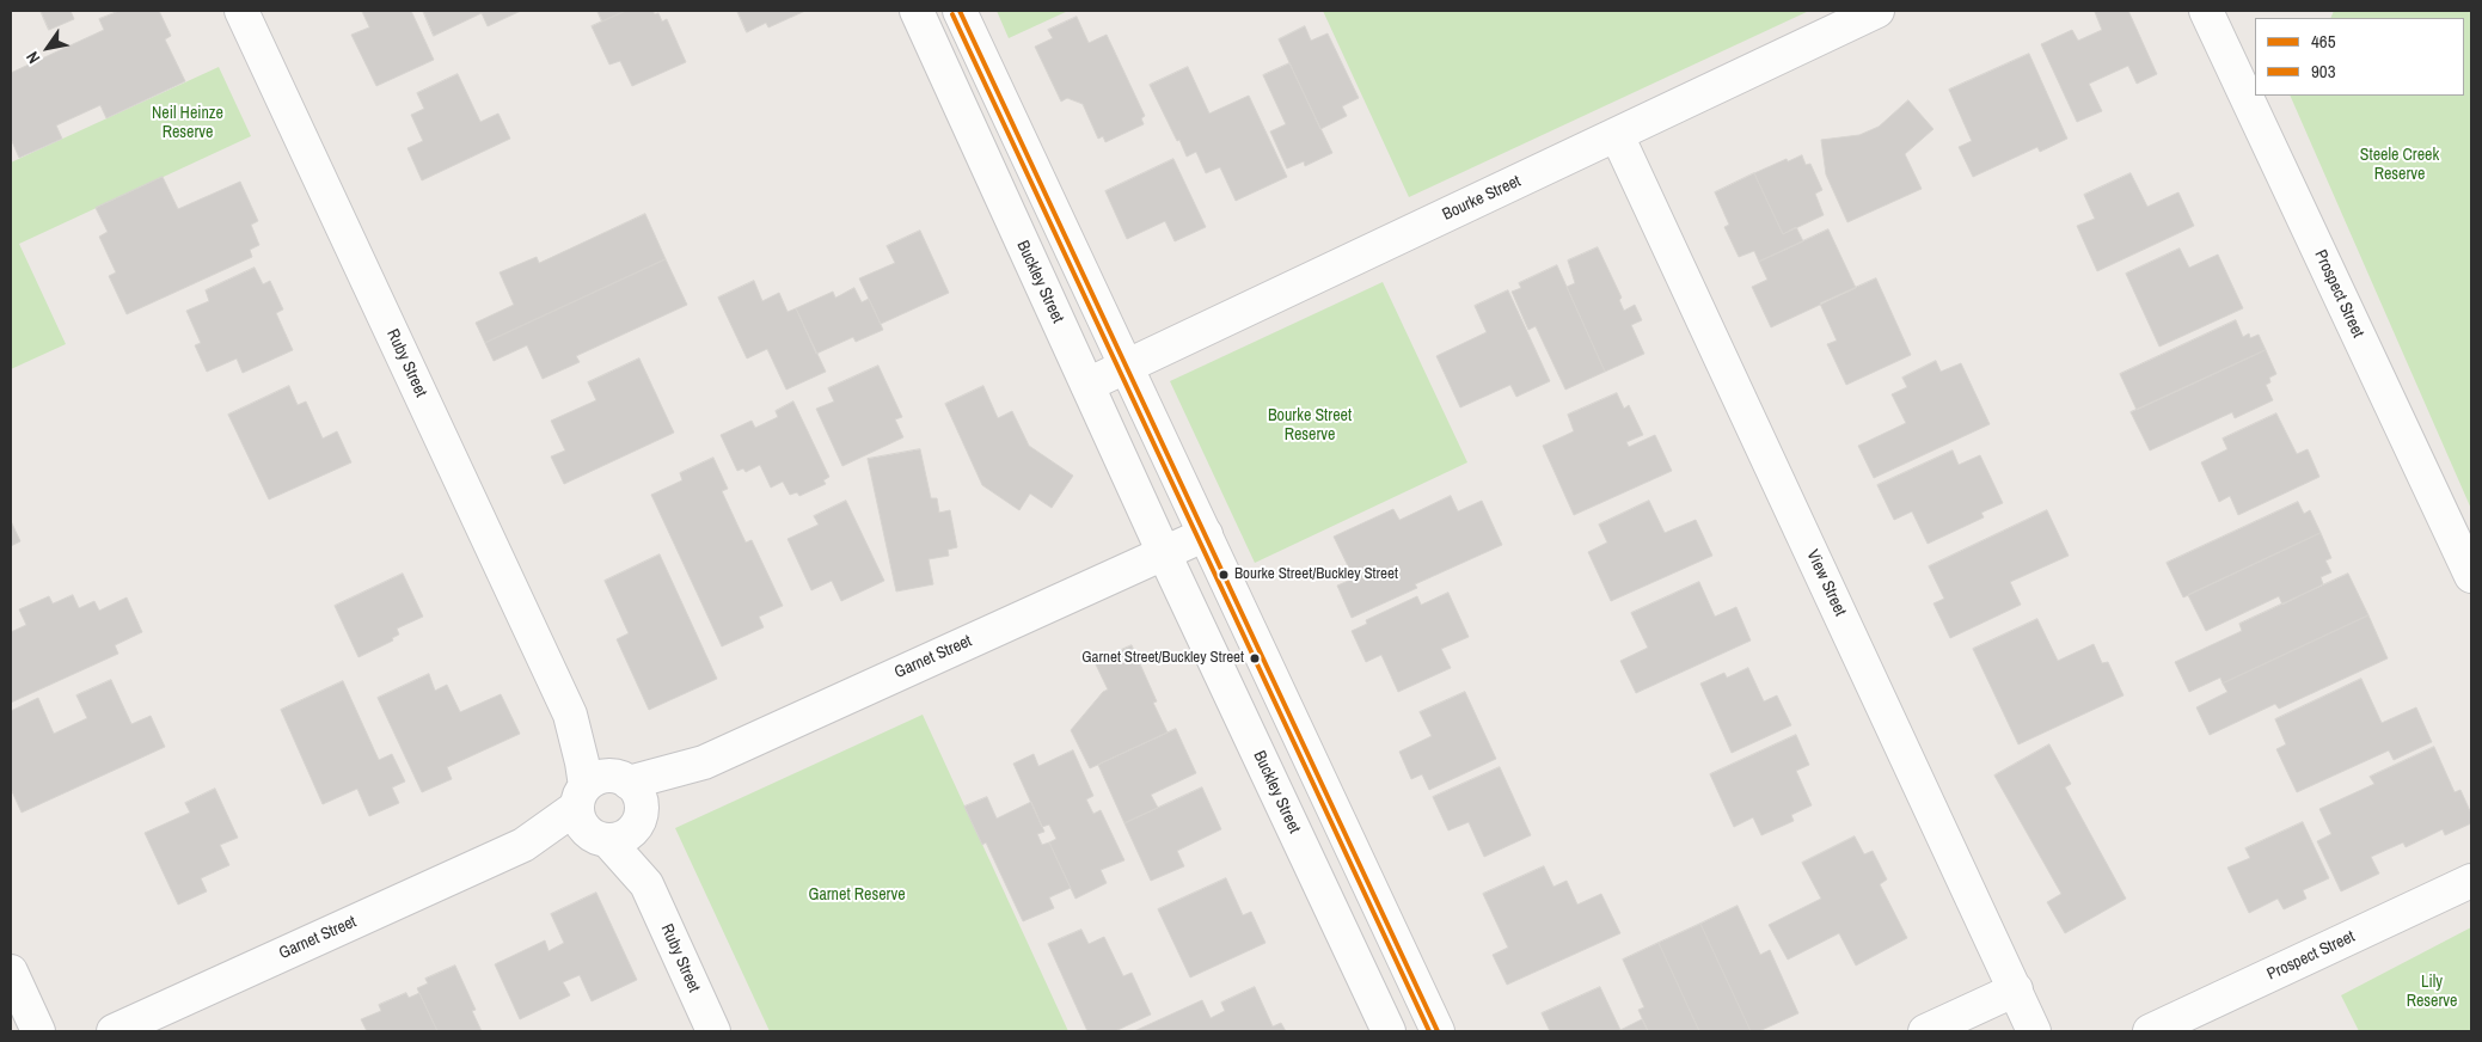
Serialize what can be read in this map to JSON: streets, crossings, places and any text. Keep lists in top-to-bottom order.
{
  "streets": {
    "street": [
      "Bourke Street",
      "Buckley Street",
      "Prospect Street",
      "Ruby Street",
      "View Street",
      "Garnet Street"
    ]
  },
  "crossings": [
    ["Bourke Street", "Buckley Street"],
    ["Bourke Street", "View Street"],
    ["Buckley Street", "Garnet Street"],
    ["Ruby Street", "Garnet Street"]
  ],
  "parks": [
    "Neil Heinze Reserve",
    "Steele Creek Reserve",
    "Bourke Street Reserve",
    "Garnet Reserve",
    "Lily Reserve"
  ],
  "places": ["Bourke Street/Buckley Street", "Garnet Street/Buckley Street"],
  "lines": ["transit line 465", "transit line 903"],
  "legend": ["465", "903"],
  "north": "bottom left"
}
